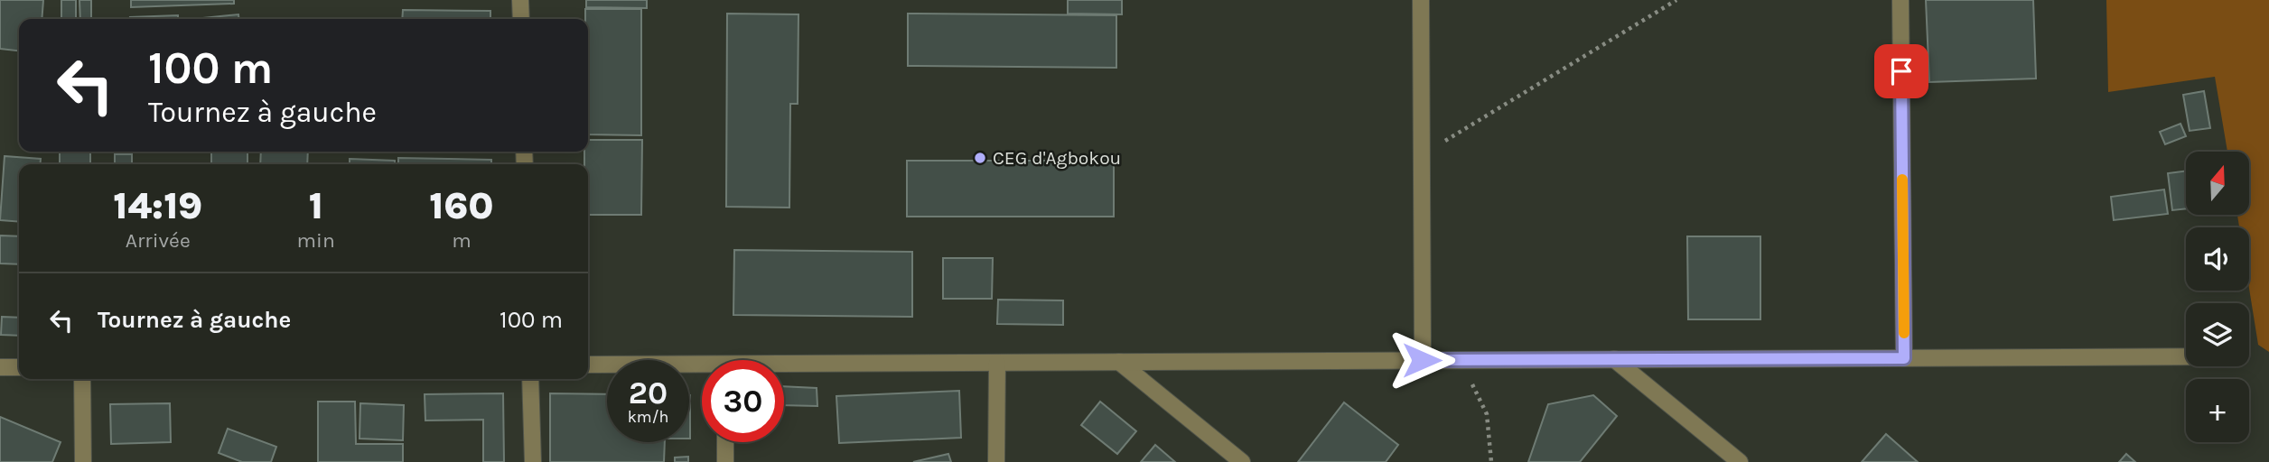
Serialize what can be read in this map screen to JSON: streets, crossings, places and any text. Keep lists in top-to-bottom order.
{
  "places": ["CEG d'Agbokou"],
  "north": "top",
  "page": {
    "turn": ["100 m", "Tournez à gauche"],
    "map_buttons": "+",
    "eta": [
      "14:19",
      "Arrivée",
      "1",
      "min",
      "160",
      "m"
    ],
    "list": [
      {
        "name": "Tournez à gauche",
        "value": "100 m"
      }
    ],
    "speed": "20 km/h",
    "limit": "30"
  }
}
